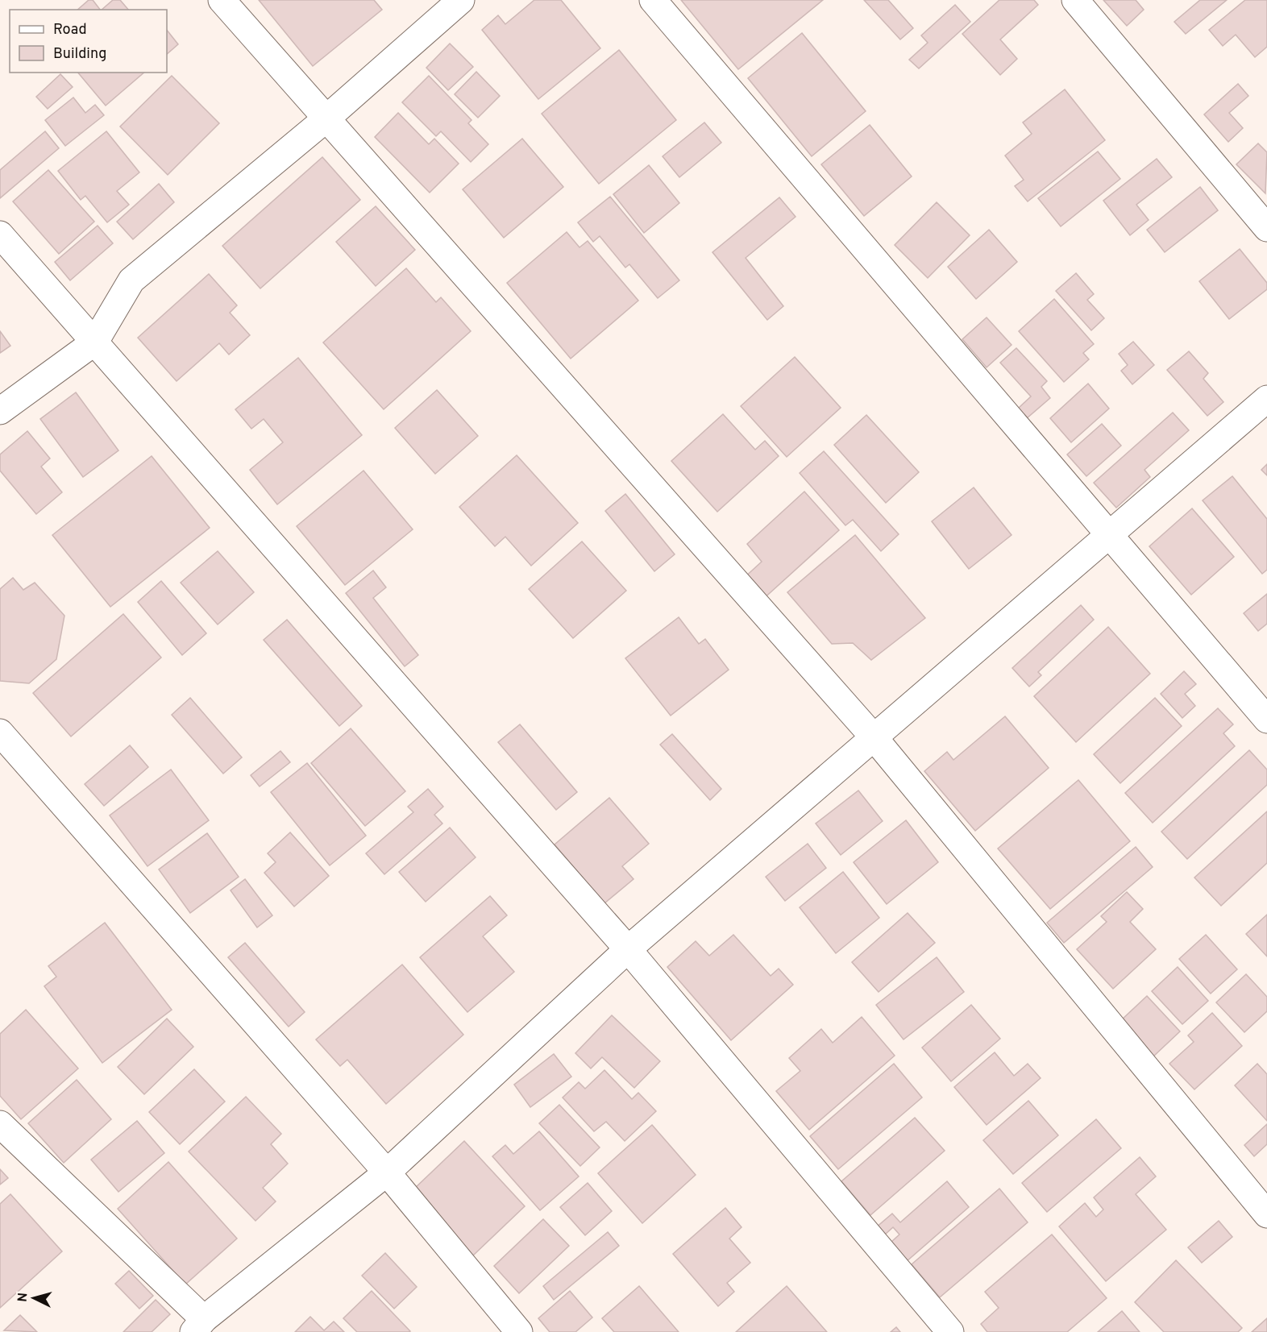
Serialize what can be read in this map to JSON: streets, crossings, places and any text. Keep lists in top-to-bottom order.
{
  "legend": ["Road", "Building"],
  "north": "left"
}
